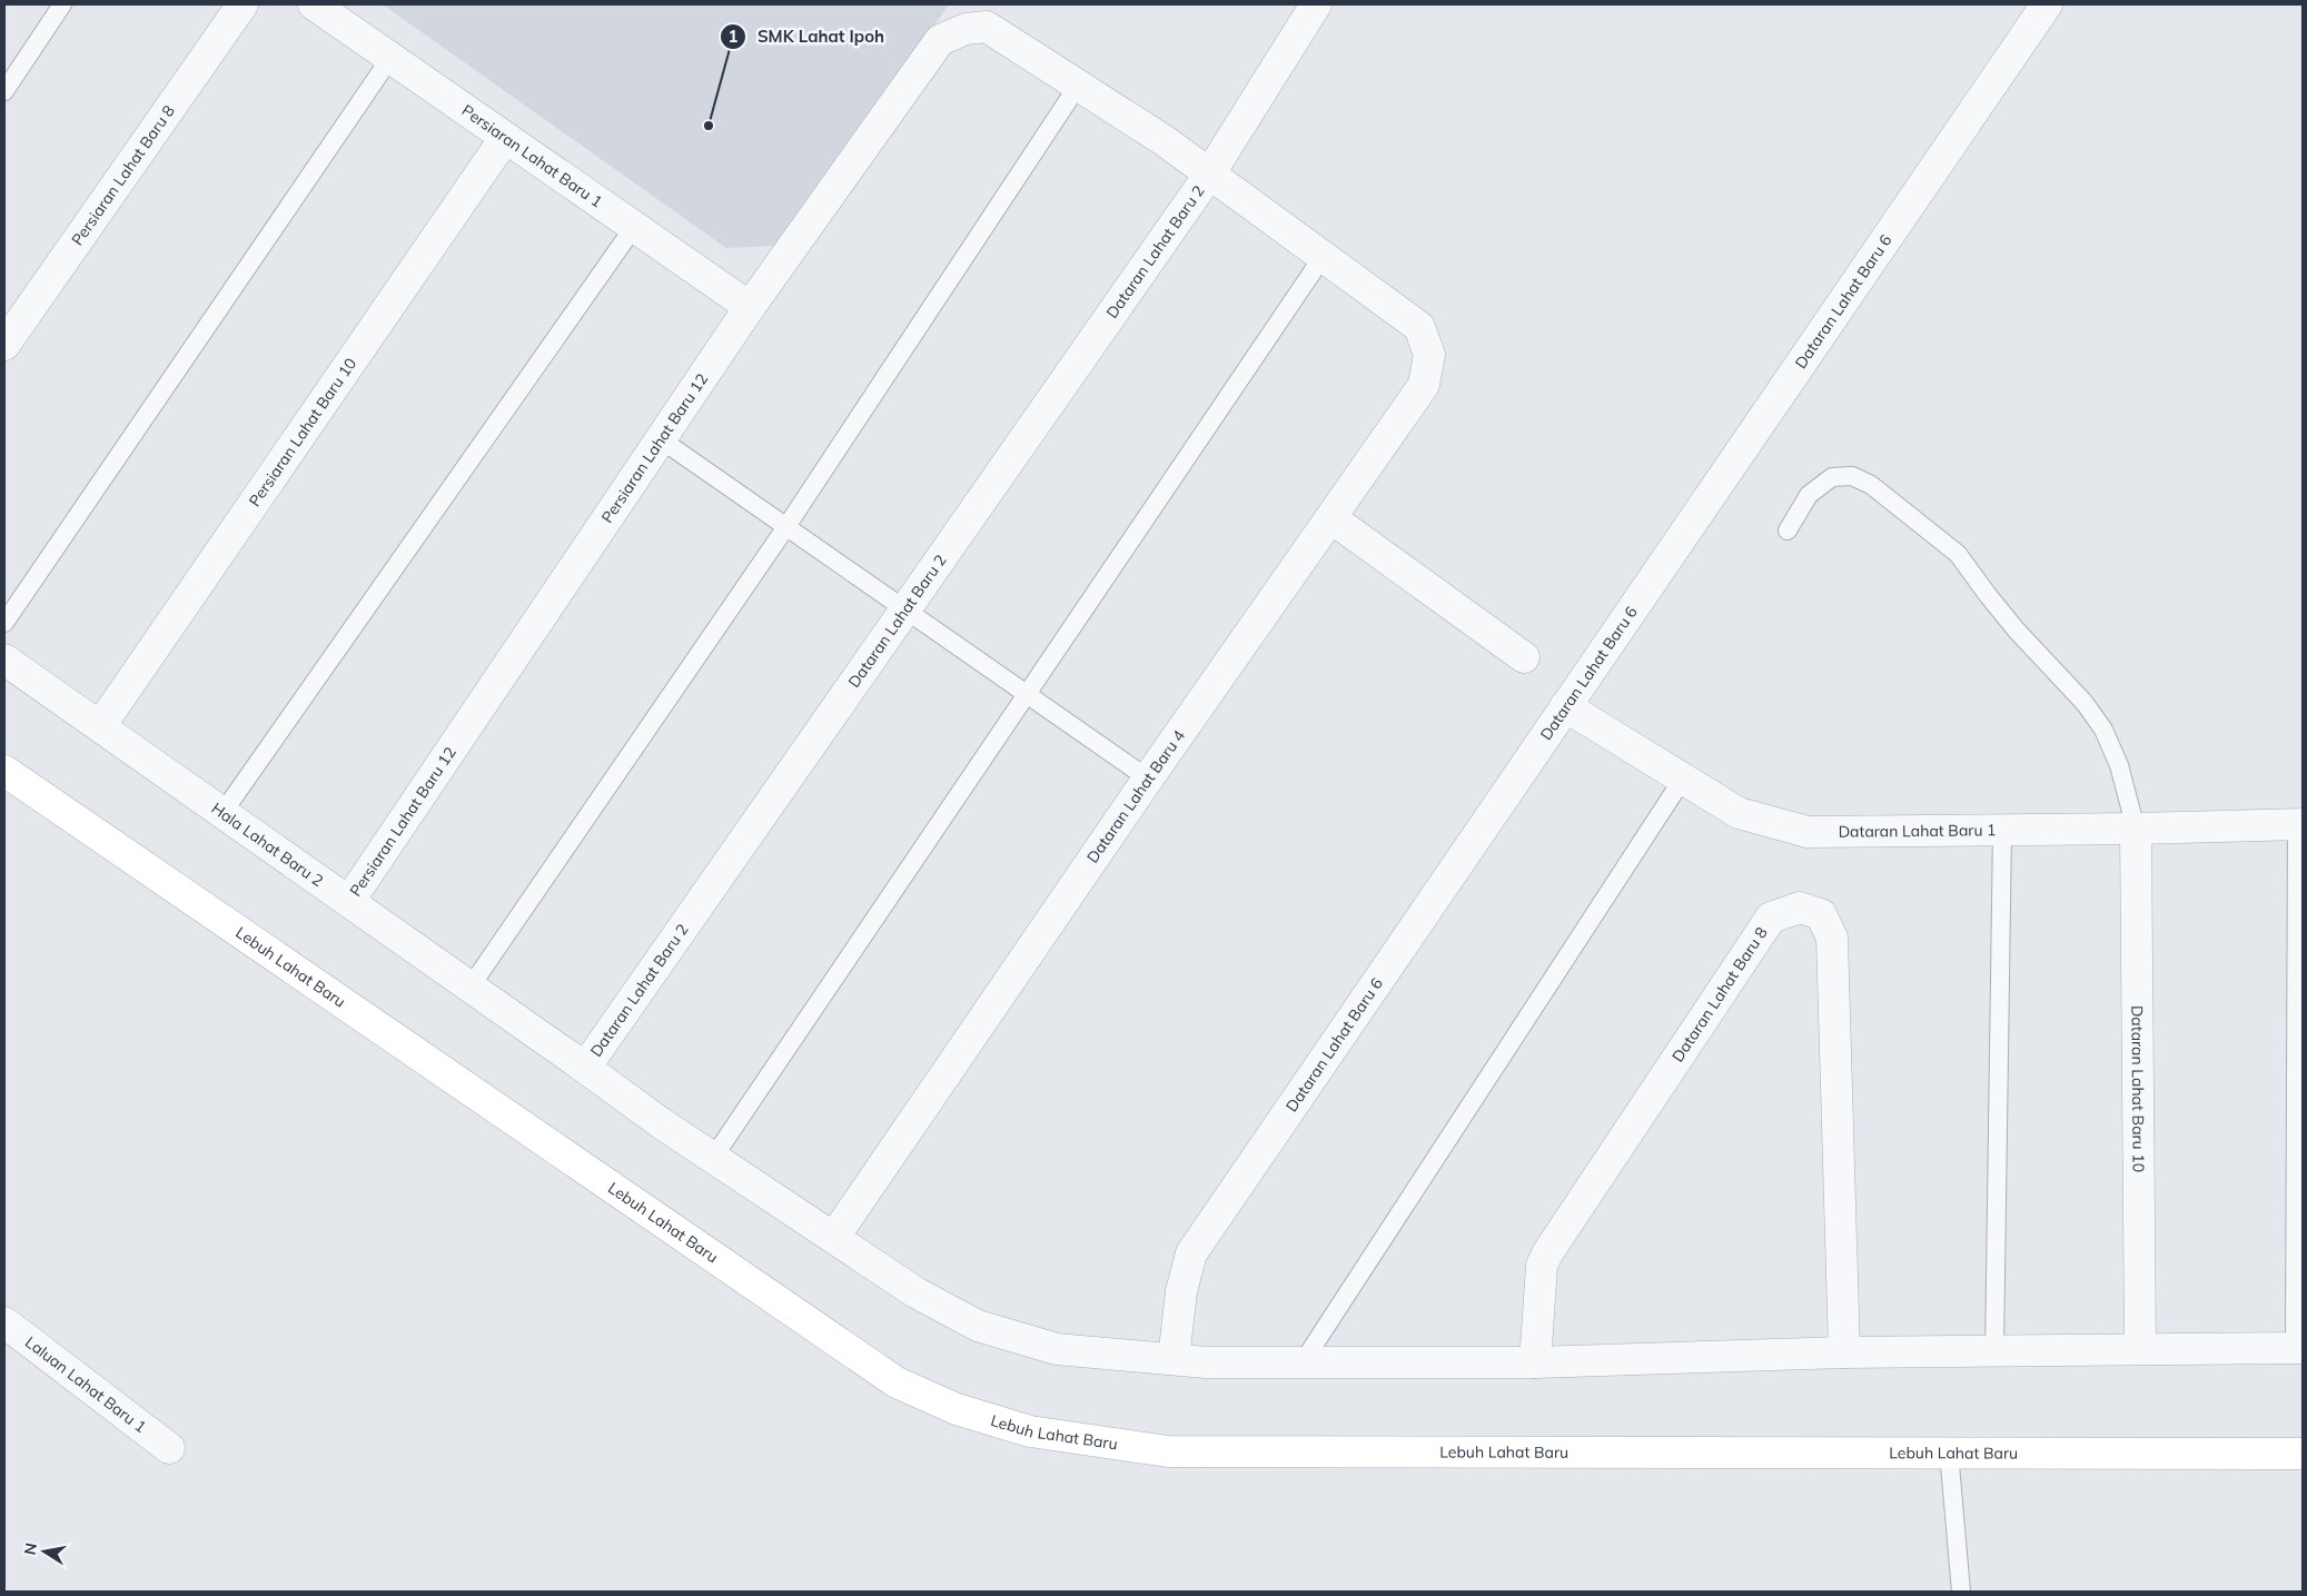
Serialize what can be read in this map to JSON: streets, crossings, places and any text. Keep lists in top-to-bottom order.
{
  "streets": {
    "street": [
      "Persiaran Lahat Baru 1",
      "Persiaran Lahat Baru 8",
      "Dataran Lahat Baru 2",
      "Dataran Lahat Baru 6",
      "Persiaran Lahat Baru 10",
      "Persiaran Lahat Baru 12",
      "Dataran Lahat Baru 4",
      "Dataran Lahat Baru 1",
      "Hala Lahat Baru 2",
      "Lebuh Lahat Baru",
      "Dataran Lahat Baru 8",
      "Dataran Lahat Baru 10",
      "Laluan Lahat Baru 1"
    ]
  },
  "crossings": [
    ["Persiaran Lahat Baru 1", "Persiaran Lahat Baru 10"],
    ["Persiaran Lahat Baru 1", "Persiaran Lahat Baru 12"],
    ["Dataran Lahat Baru 2", "Hala Lahat Baru 2"],
    ["Dataran Lahat Baru 6", "Dataran Lahat Baru 1"],
    ["Dataran Lahat Baru 6", "Hala Lahat Baru 2"],
    ["Persiaran Lahat Baru 10", "Hala Lahat Baru 2"],
    ["Persiaran Lahat Baru 12", "Hala Lahat Baru 2"],
    ["Dataran Lahat Baru 4", "Hala Lahat Baru 2"],
    ["Dataran Lahat Baru 1", "Dataran Lahat Baru 10"],
    ["Hala Lahat Baru 2", "Dataran Lahat Baru 8"],
    ["Hala Lahat Baru 2", "Dataran Lahat Baru 10"]
  ],
  "places": ["SMK Lahat Ipoh"],
  "north": "left"
}
